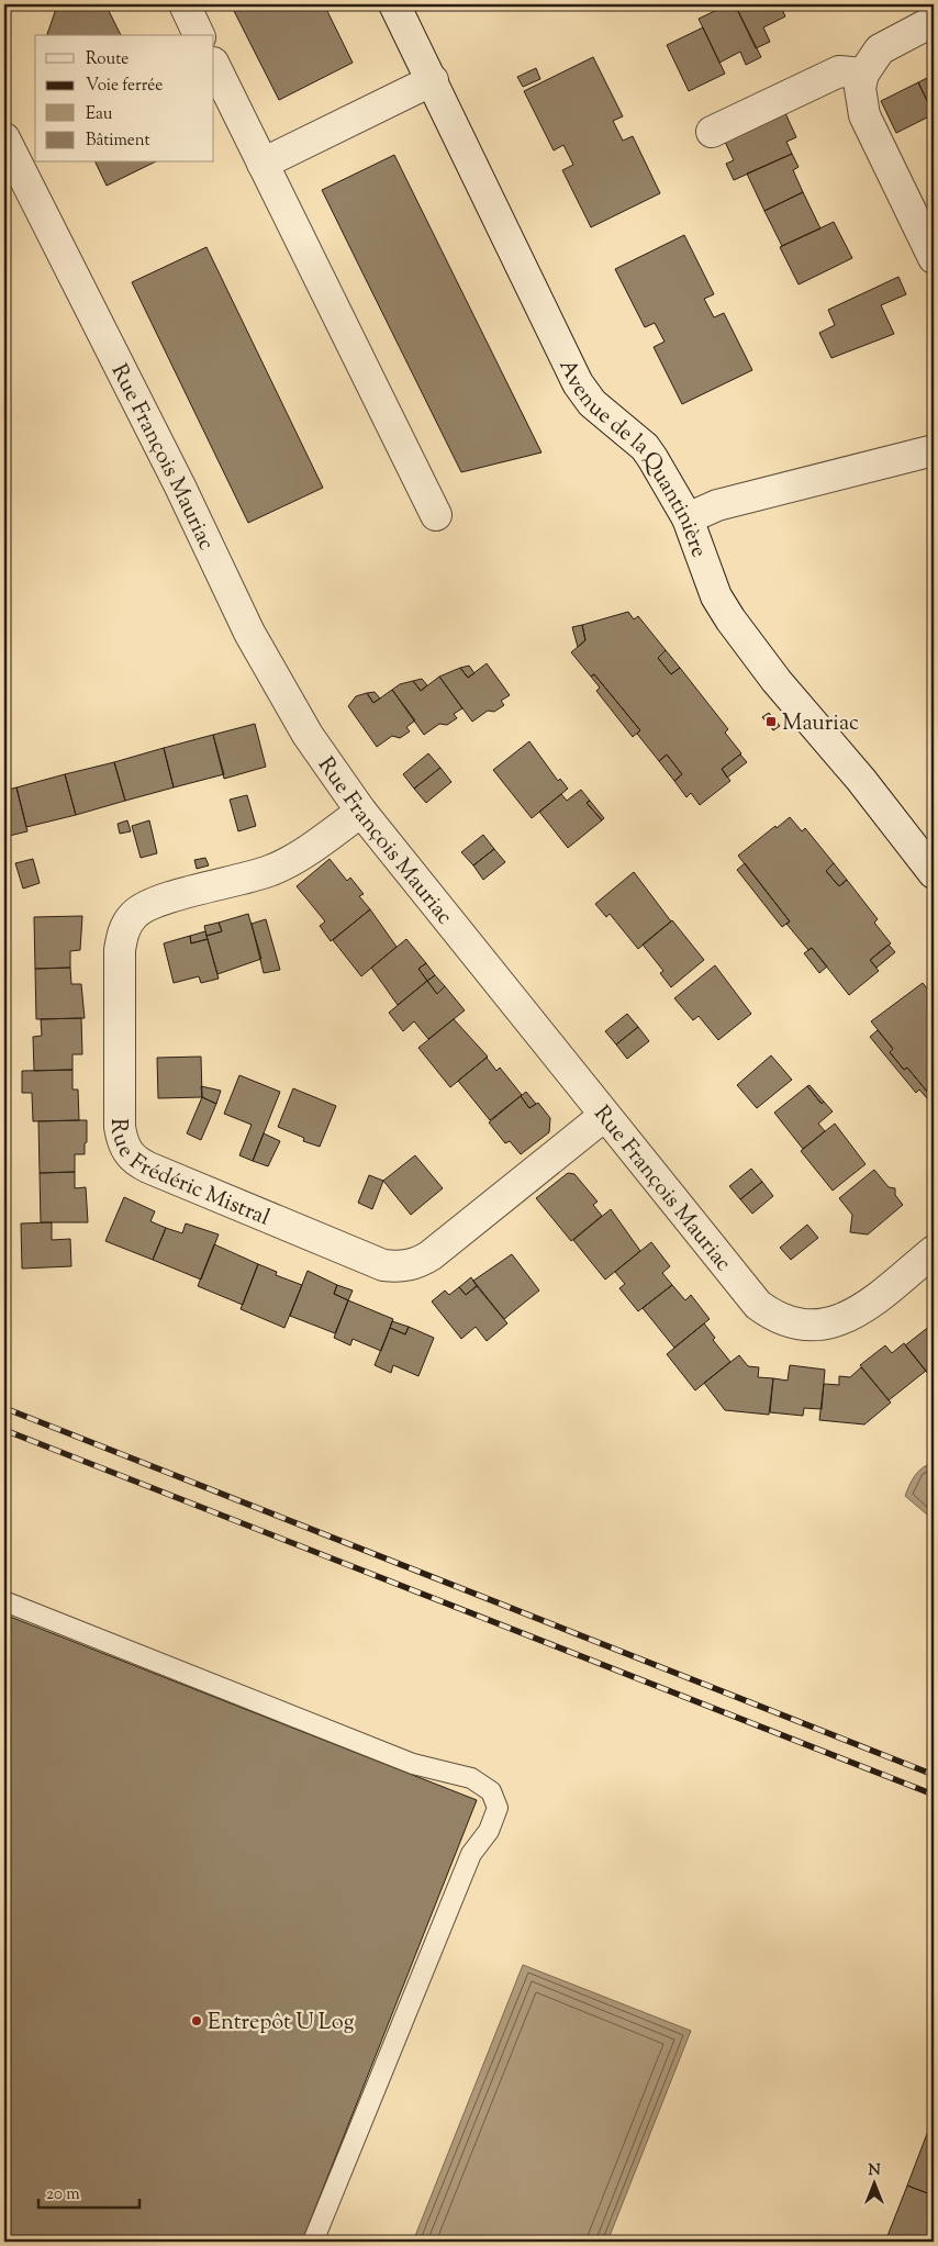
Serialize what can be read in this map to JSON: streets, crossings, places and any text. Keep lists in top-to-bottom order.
{
  "streets": {
    "street": ["Rue François Mauriac", "Avenue de la Quantinière", "Rue Frédéric Mistral"]
  },
  "crossings": [
    ["Rue François Mauriac", "Rue Frédéric Mistral"]
  ],
  "places": {
    "transit": ["Mauriac"],
    "other": ["Entrepôt U Log"]
  },
  "legend": [
    "Route",
    "Voie ferrée",
    "Eau",
    "Bâtiment"
  ],
  "scale_bar": "20 m",
  "north": "top"
}
